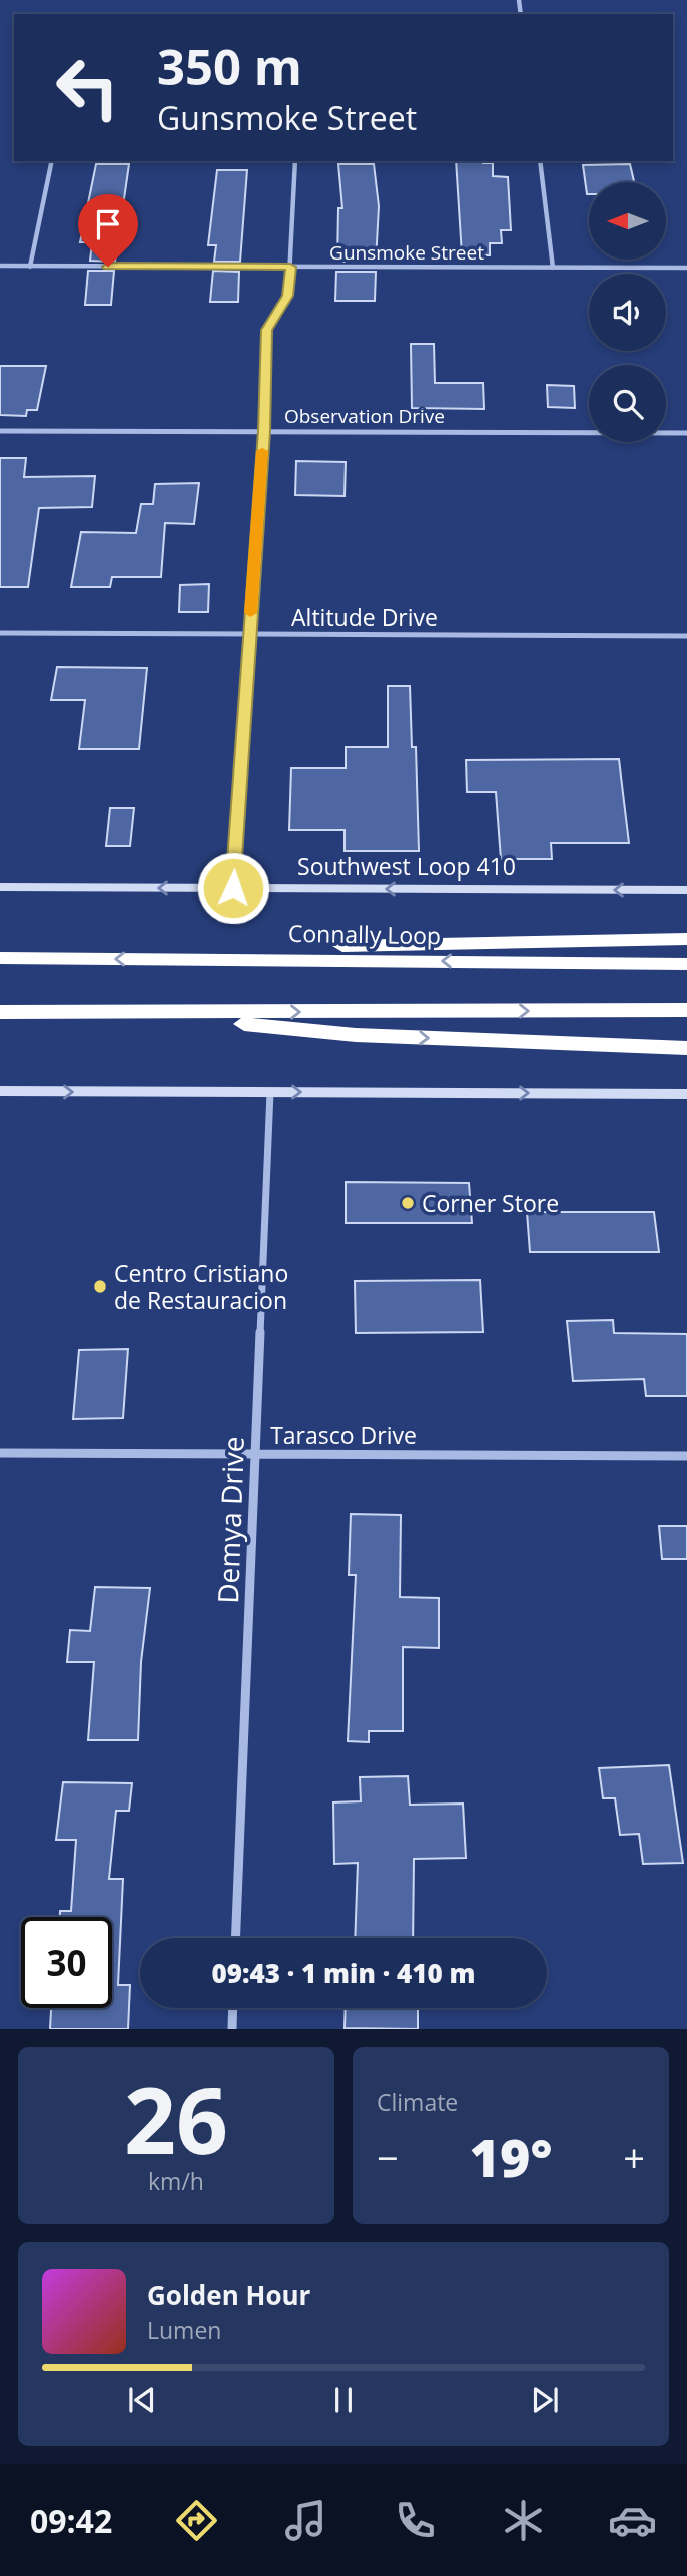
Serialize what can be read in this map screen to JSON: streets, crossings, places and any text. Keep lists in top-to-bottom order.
{
  "streets": {
    "highway": ["Connally Loop"],
    "main road": ["Southwest Loop 410"],
    "street": [
      "Gunsmoke Street",
      "Observation Drive",
      "Altitude Drive",
      "Tarasco Drive",
      "Demya Drive"
    ]
  },
  "crossings": [
    ["Tarasco Drive", "Demya Drive"]
  ],
  "one_way": ["Southwest Loop 410"],
  "places": ["Corner Store", "Centro Cristiano de Restauracion"],
  "north": "left",
  "page": {
    "turn": ["350 m", "Gunsmoke Street"],
    "limit": "30",
    "trip": "09:43 · 1 min · 410 m",
    "tile": [
      ["26", "km/h"],
      "Climate"
    ],
    "heat": ["−", "19°", "+"],
    "song": ["Golden Hour", "Lumen"],
    "tabs": "09:42"
  }
}
